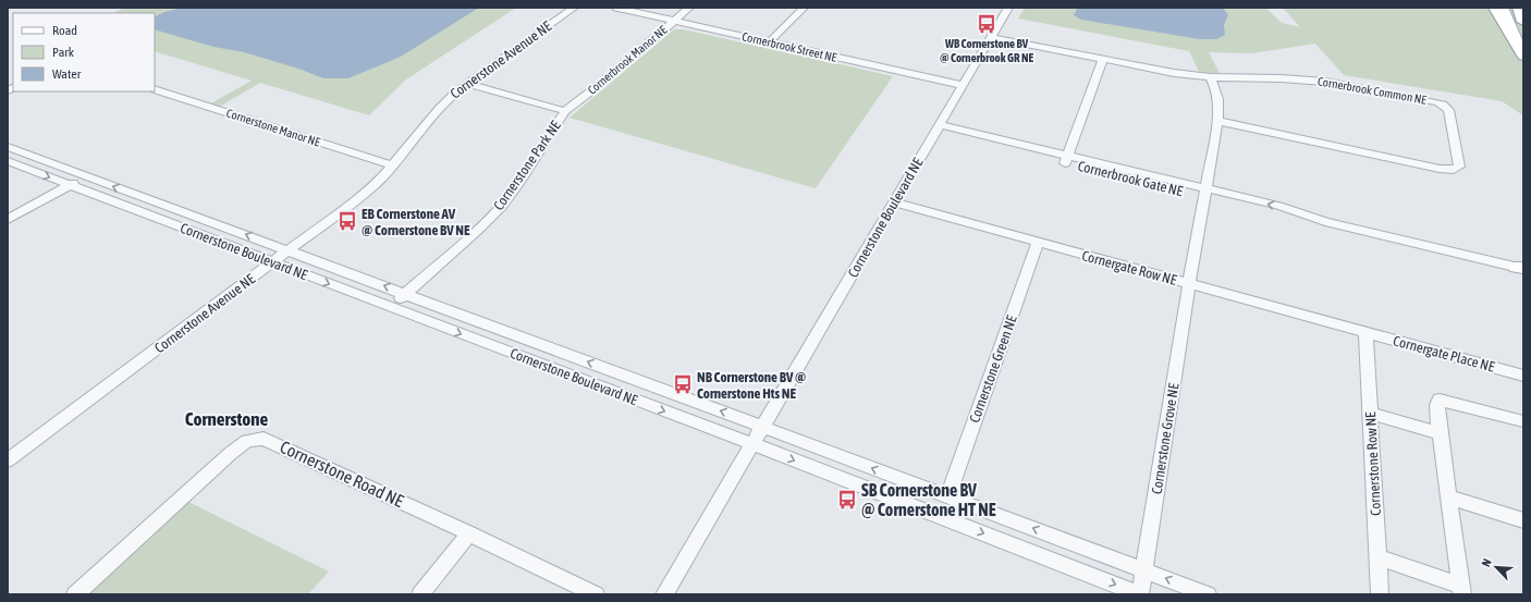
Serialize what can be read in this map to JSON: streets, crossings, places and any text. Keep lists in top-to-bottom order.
{
  "streets": {
    "street": [
      "Cornerbrook Street NE",
      "Cornerstone Avenue NE",
      "Cornerbrook Manor NE",
      "Cornerbrook Common NE",
      "Cornerstone Manor NE",
      "Cornerstone Park NE",
      "Cornerbrook Gate NE",
      "Cornerstone Boulevard NE",
      "Cornergate Row NE",
      "Cornergate Place NE",
      "Cornerstone Green NE",
      "Cornerstone Grove NE",
      "Cornerstone Row NE",
      "Cornerstone Road NE"
    ]
  },
  "crossings": [
    ["Cornerbrook Street NE", "Cornerbrook Manor NE"],
    ["Cornerbrook Street NE", "Cornerstone Boulevard NE"],
    ["Cornerstone Avenue NE", "Cornerstone Manor NE"],
    ["Cornerstone Avenue NE", "Cornerstone Boulevard NE"],
    ["Cornerbrook Manor NE", "Cornerstone Park NE"],
    ["Cornerbrook Common NE", "Cornerstone Boulevard NE"],
    ["Cornerbrook Common NE", "Cornerstone Grove NE"],
    ["Cornerstone Park NE", "Cornerstone Boulevard NE"],
    ["Cornerbrook Gate NE", "Cornerstone Boulevard NE"],
    ["Cornerbrook Gate NE", "Cornerstone Grove NE"],
    ["Cornerstone Boulevard NE", "Cornergate Row NE"],
    ["Cornerstone Boulevard NE", "Cornerstone Green NE"],
    ["Cornerstone Boulevard NE", "Cornerstone Grove NE"],
    ["Cornergate Row NE", "Cornergate Place NE"],
    ["Cornergate Row NE", "Cornerstone Green NE"],
    ["Cornergate Row NE", "Cornerstone Grove NE"],
    ["Cornergate Row NE", "Cornerstone Row NE"],
    ["Cornergate Place NE", "Cornerstone Row NE"]
  ],
  "districts": ["Cornerstone"],
  "places": {
    "bus stop": [
      "WB Cornerstone BV @ Cornerbrook GR NE",
      "EB Cornerstone AV @ Cornerstone BV NE",
      "NB Cornerstone BV @ Cornerstone Hts NE",
      "SB Cornerstone BV @ Cornerstone HT NE"
    ]
  },
  "legend": ["Road", "Park", "Water"],
  "north": "top left"
}
